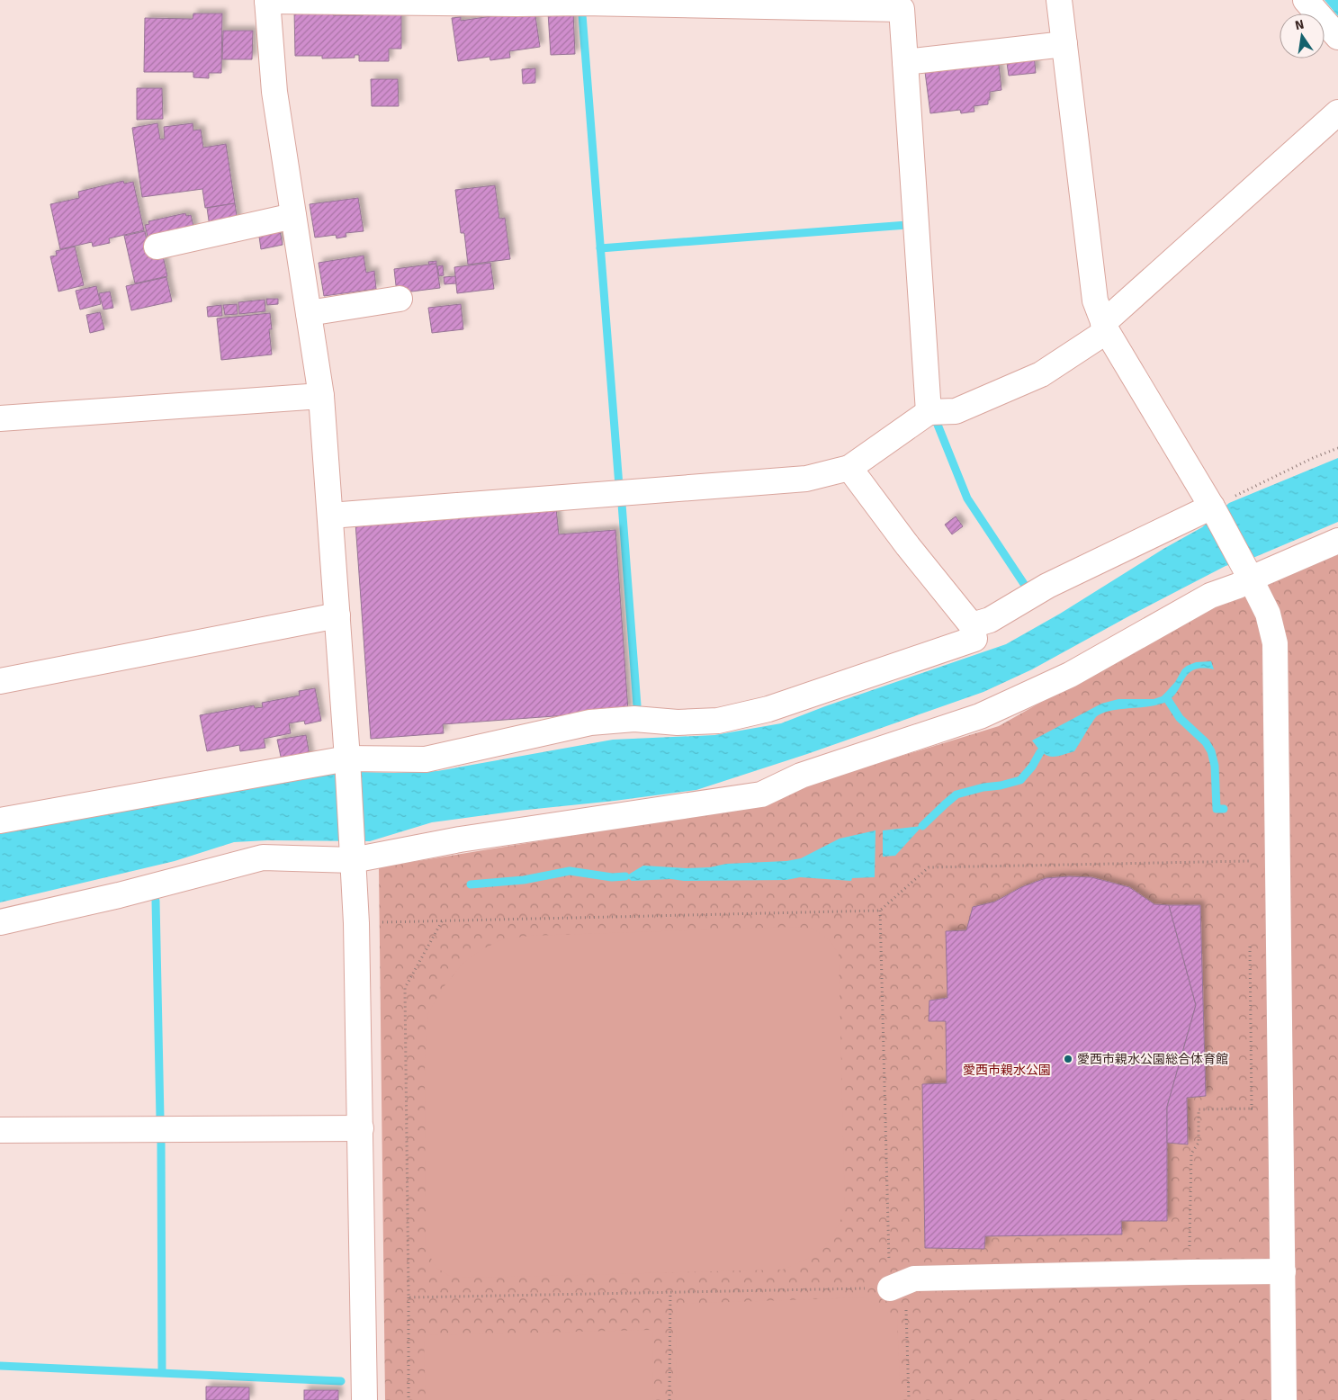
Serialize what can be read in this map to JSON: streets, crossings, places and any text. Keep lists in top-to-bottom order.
{
  "parks": ["愛西市親水公園"],
  "places": ["愛西市親水公園総合体育館"],
  "north": "top"
}
